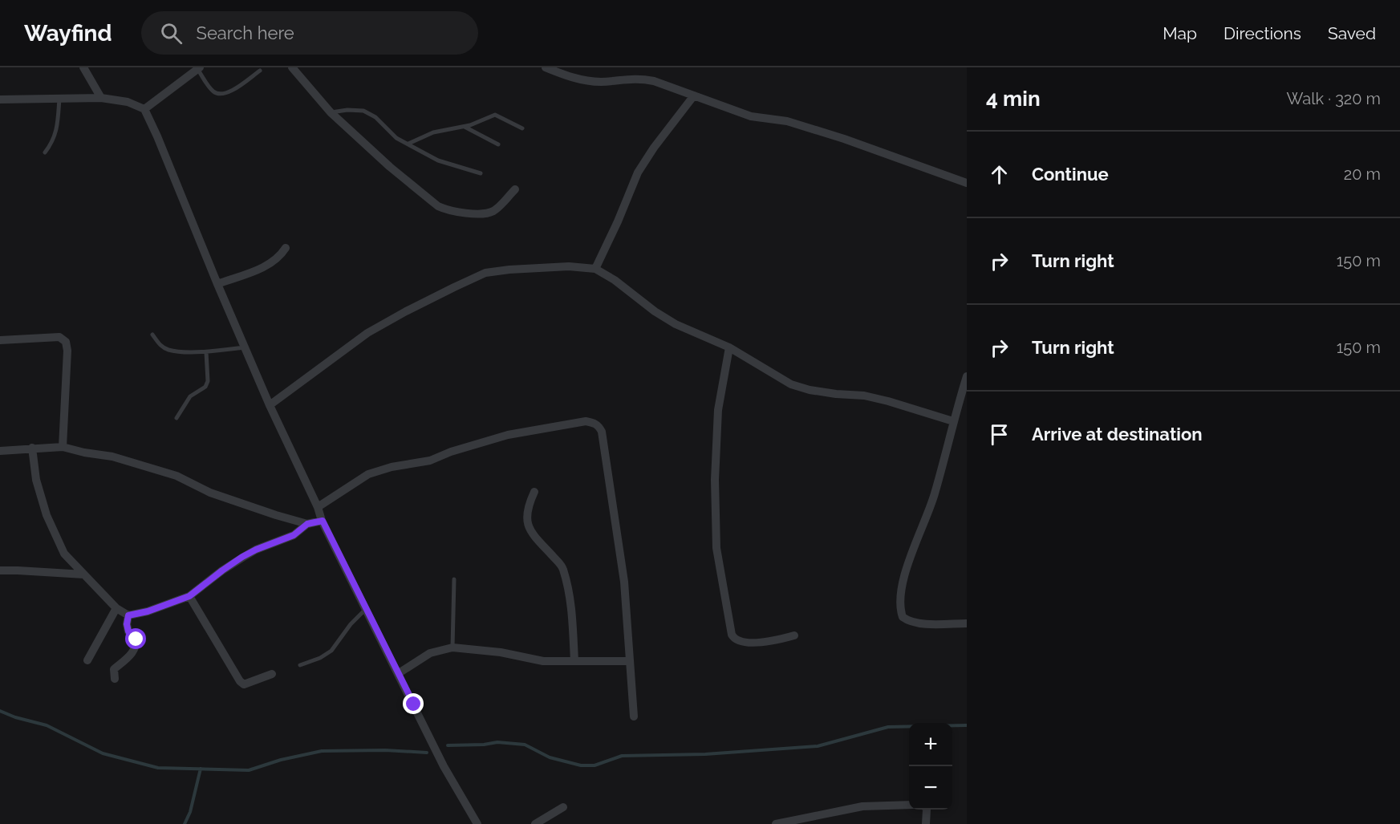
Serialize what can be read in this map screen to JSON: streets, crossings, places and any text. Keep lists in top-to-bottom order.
{
  "page": {
    "header": "Wayfind",
    "search": "Search here",
    "nav": ["Map", "Directions", "Saved"],
    "heading": ["4 min", "Walk · 320 m"],
    "list": [
      ["Continue", "20 m"],
      ["Turn right", "150 m"],
      ["Turn right", "150 m"],
      "Arrive at destination"
    ],
    "map_buttons": ["+", "−"]
  }
}
